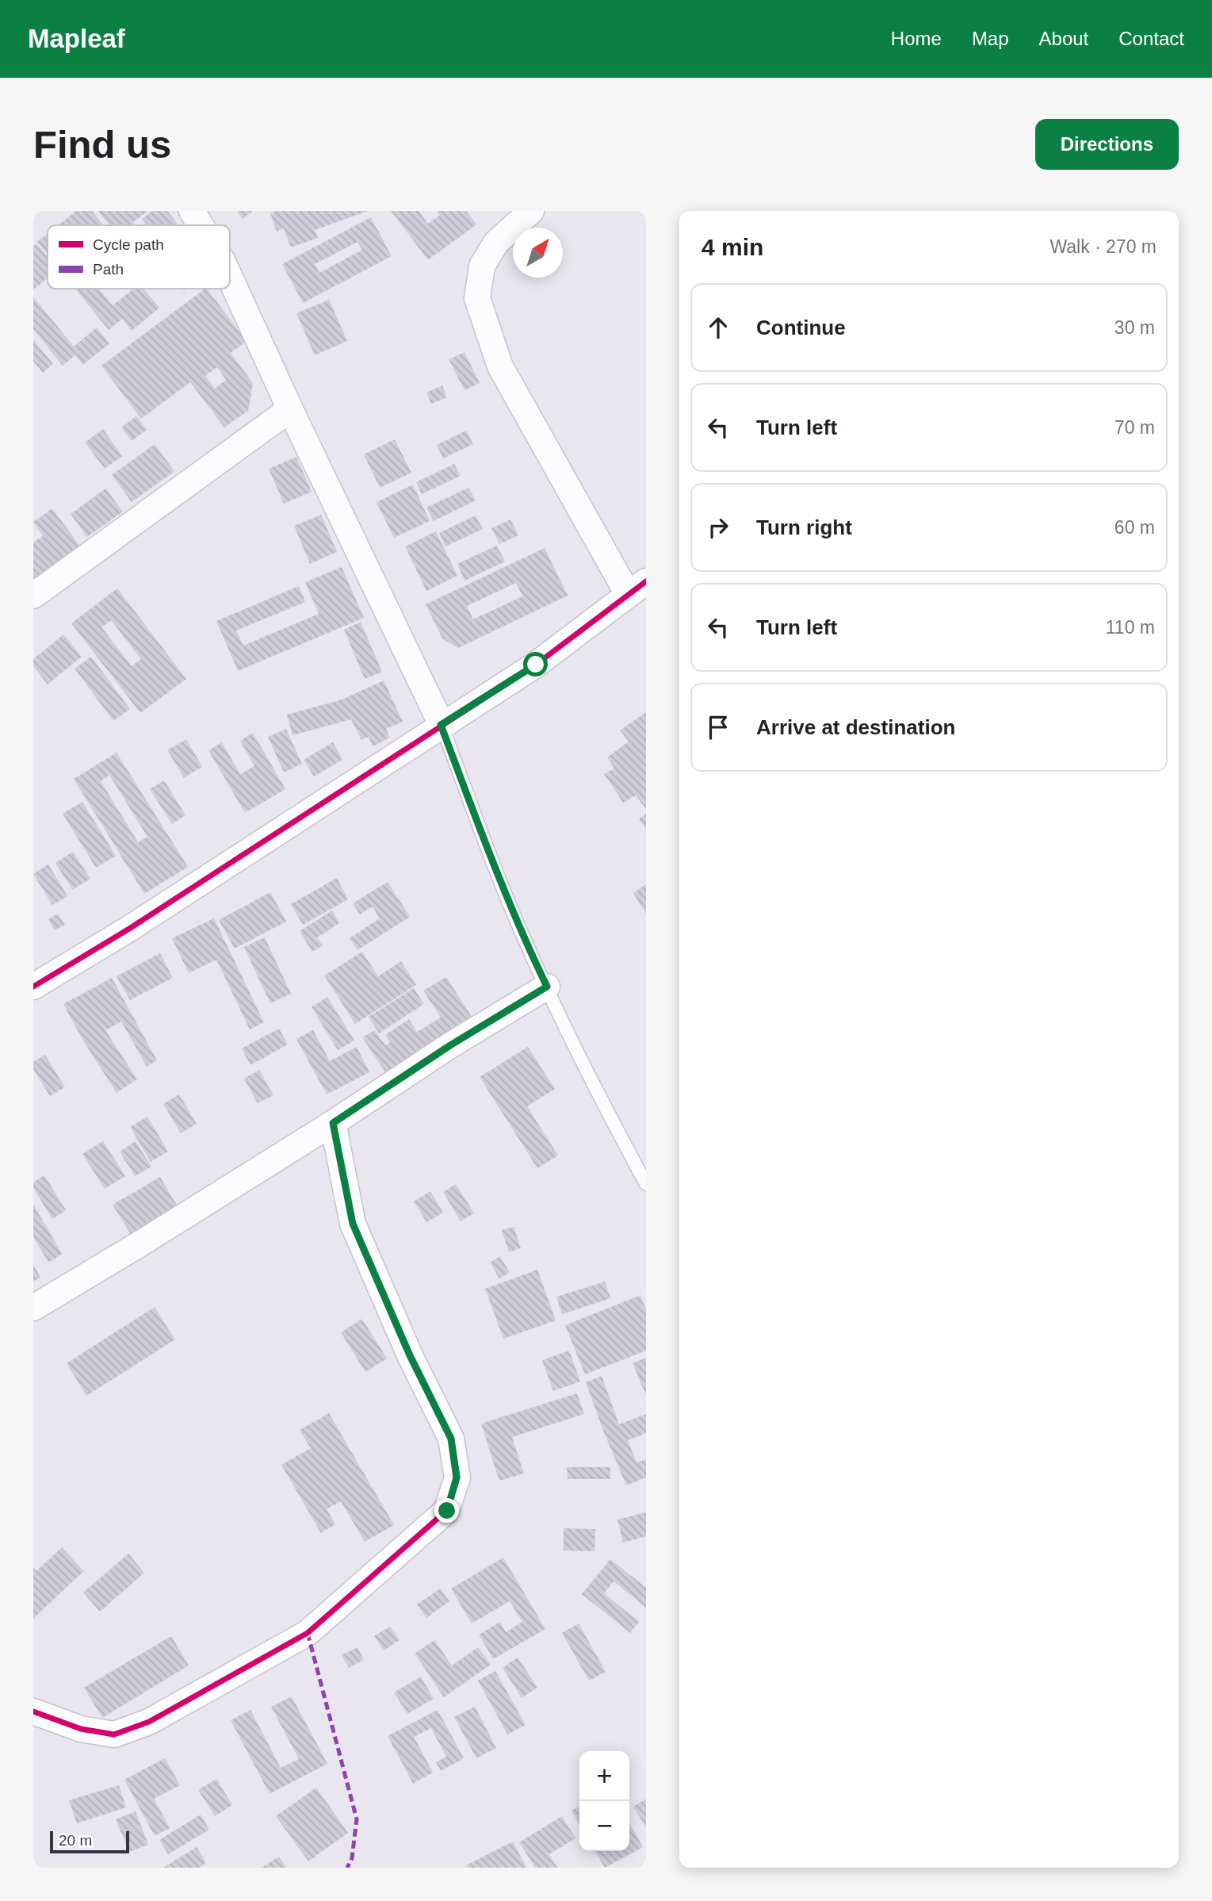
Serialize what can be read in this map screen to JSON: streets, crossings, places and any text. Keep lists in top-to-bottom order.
{
  "legend": ["Cycle path", "Path"],
  "scale_bar": "20 m",
  "north": "top right",
  "page": {
    "header": "Mapleaf",
    "nav": [
      "Home",
      "Map",
      "About",
      "Contact"
    ],
    "buttons": "Directions",
    "title": "Find us",
    "heading": ["4 min", "Walk · 270 m"],
    "list": [
      ["Continue", "30 m"],
      ["Turn left", "70 m"],
      ["Turn right", "60 m"],
      ["Turn left", "110 m"],
      "Arrive at destination"
    ],
    "map_buttons": ["+", "−"],
    "scale": "20 m"
  }
}
